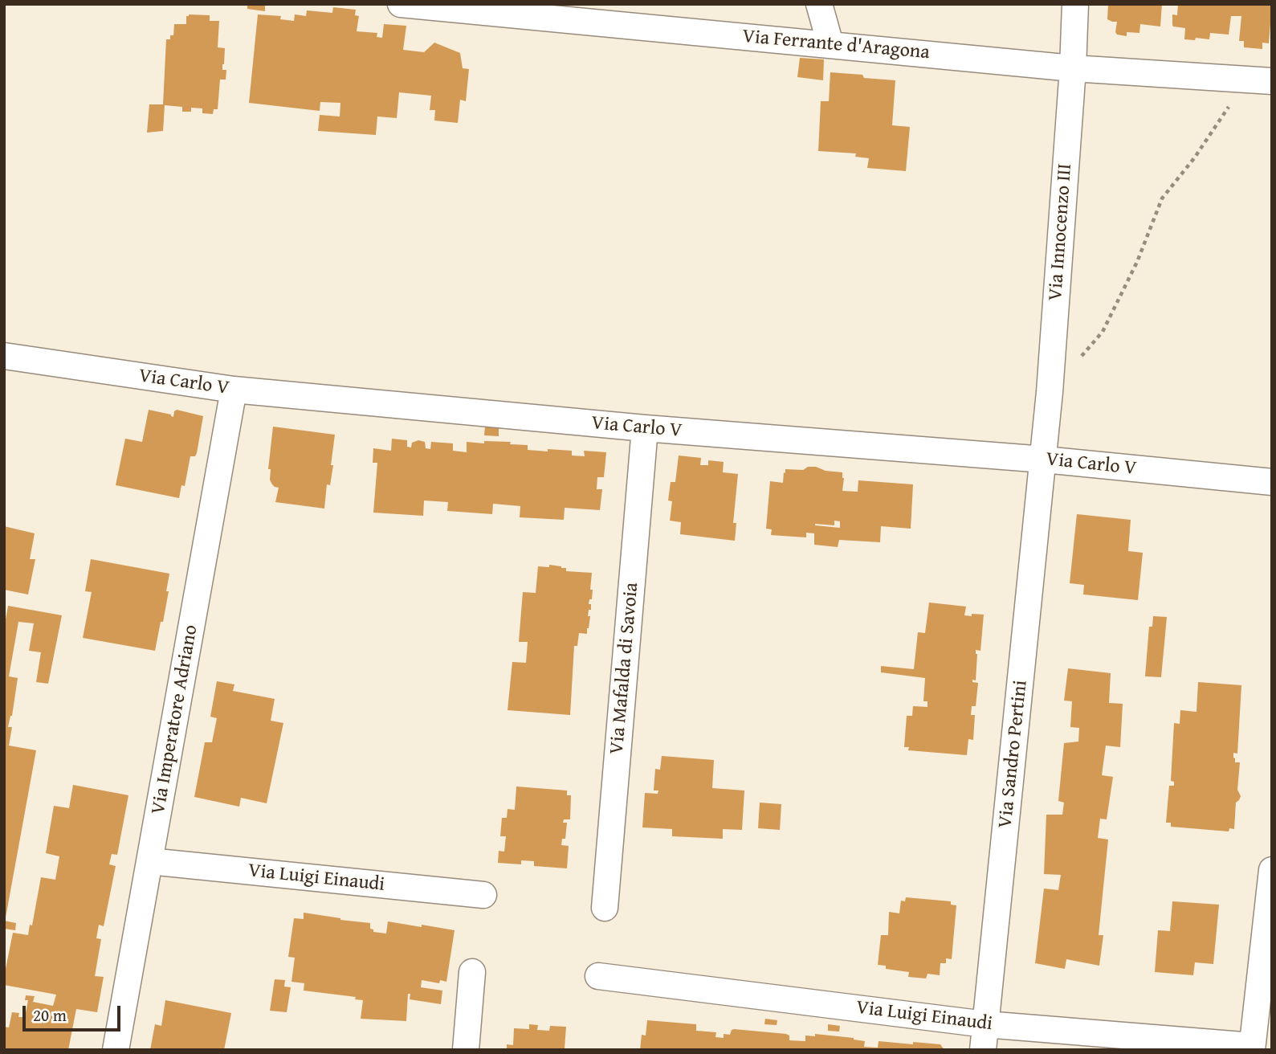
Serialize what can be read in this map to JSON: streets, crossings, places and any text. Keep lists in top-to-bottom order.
{
  "streets": {
    "street": [
      "Via Ferrante d'Aragona",
      "Via Innocenzo III",
      "Via Carlo V",
      "Via Mafalda di Savoia",
      "Via Imperatore Adriano",
      "Via Sandro Pertini",
      "Via Luigi Einaudi"
    ]
  },
  "crossings": [
    ["Via Ferrante d'Aragona", "Via Innocenzo III"],
    ["Via Innocenzo III", "Via Carlo V"],
    ["Via Innocenzo III", "Via Sandro Pertini"],
    ["Via Carlo V", "Via Mafalda di Savoia"],
    ["Via Carlo V", "Via Imperatore Adriano"],
    ["Via Carlo V", "Via Sandro Pertini"],
    ["Via Imperatore Adriano", "Via Luigi Einaudi"],
    ["Via Sandro Pertini", "Via Luigi Einaudi"]
  ],
  "scale_bar": "20 m"
}
